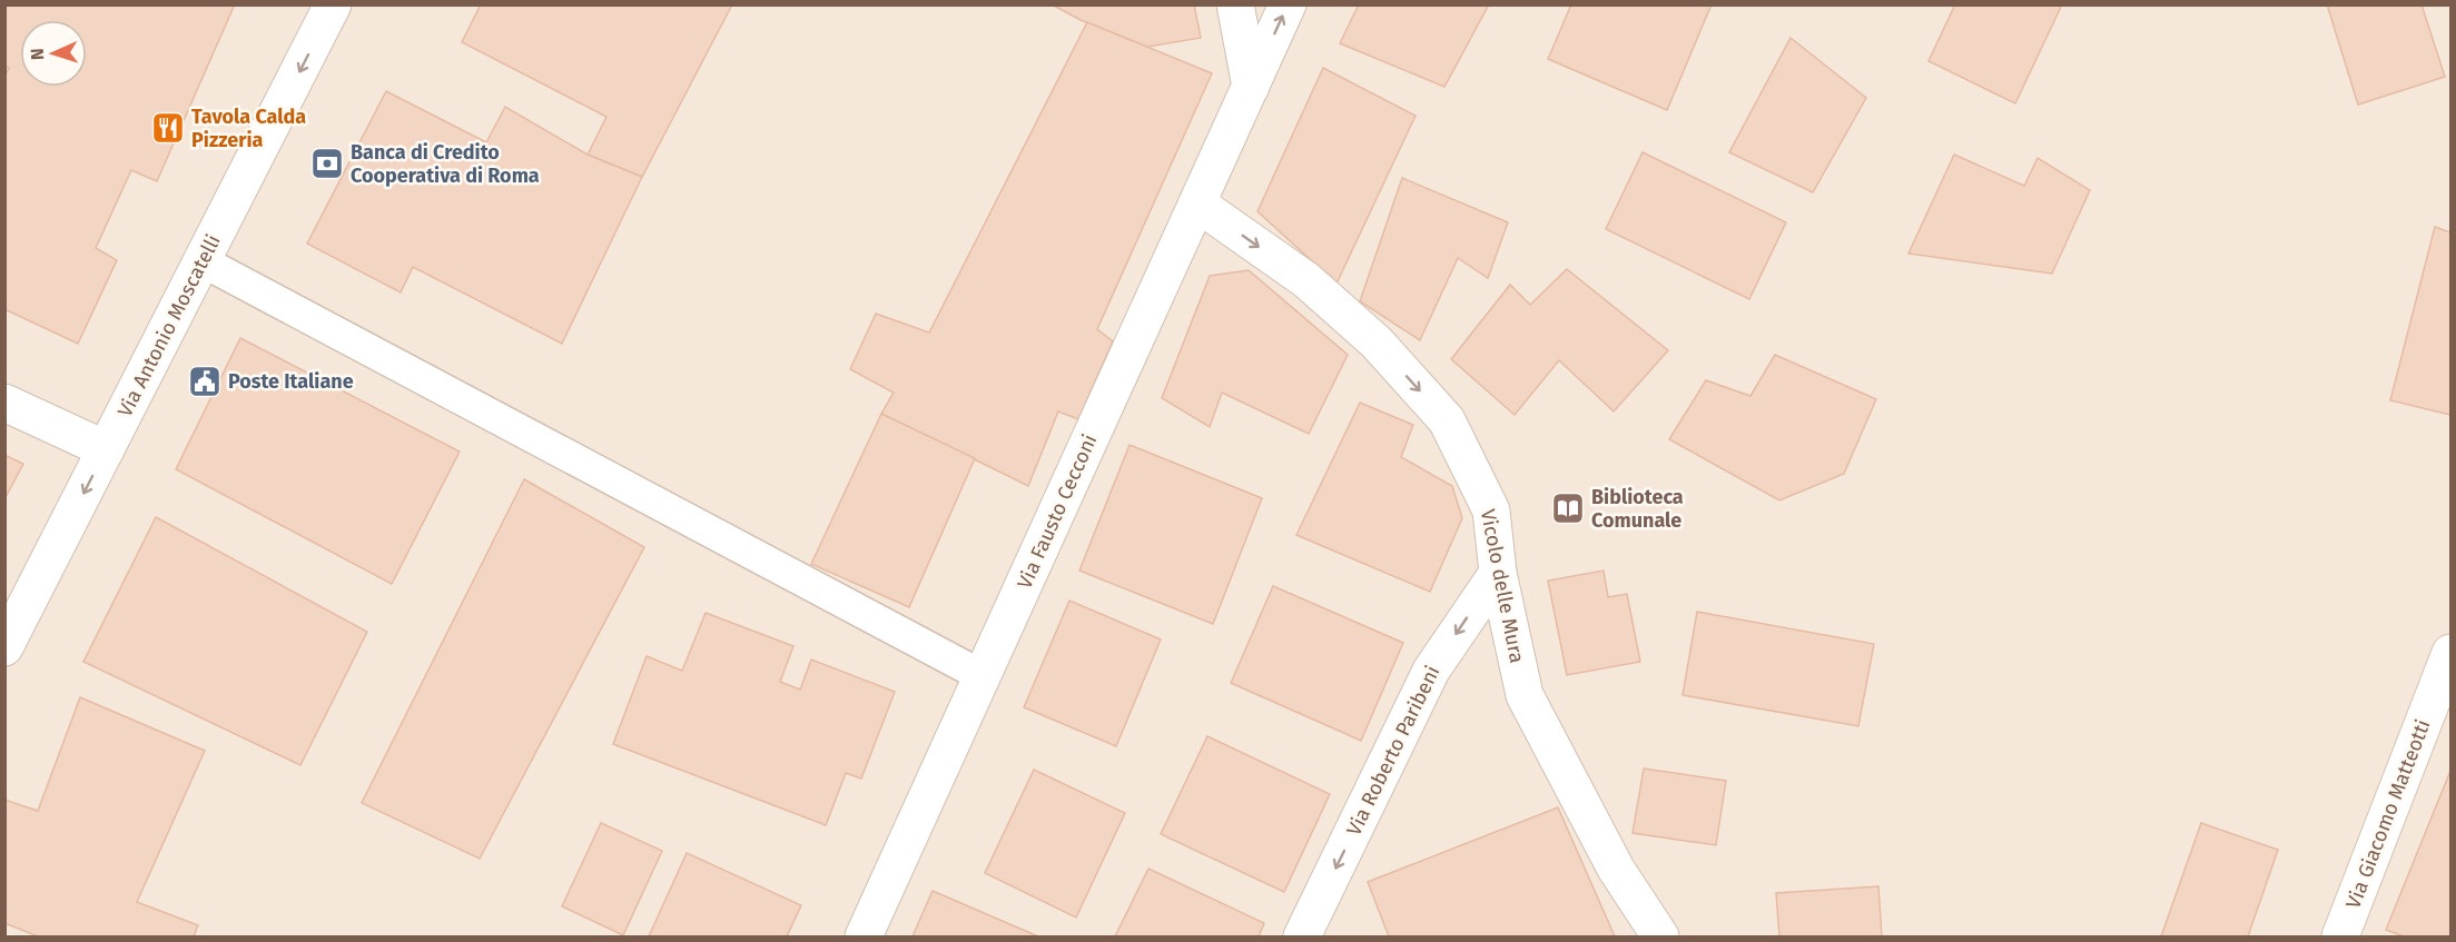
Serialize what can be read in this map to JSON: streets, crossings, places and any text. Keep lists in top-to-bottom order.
{
  "streets": {
    "street": [
      "Via Antonio Moscatelli",
      "Via Fausto Cecconi",
      "Vicolo delle Mura",
      "Via Roberto Paribeni",
      "Via Giacomo Matteotti"
    ]
  },
  "crossings": [
    ["Via Fausto Cecconi", "Vicolo delle Mura"],
    ["Vicolo delle Mura", "Via Roberto Paribeni"]
  ],
  "one_way": ["Via Antonio Moscatelli", "Vicolo delle Mura", "Via Roberto Paribeni"],
  "places": {
    "restaurant": ["Tavola Calda Pizzeria"],
    "bank": ["Banca di Credito Cooperativa di Roma"],
    "public building": ["Poste Italiane"],
    "library": ["Biblioteca Comunale"]
  },
  "north": "left"
}
